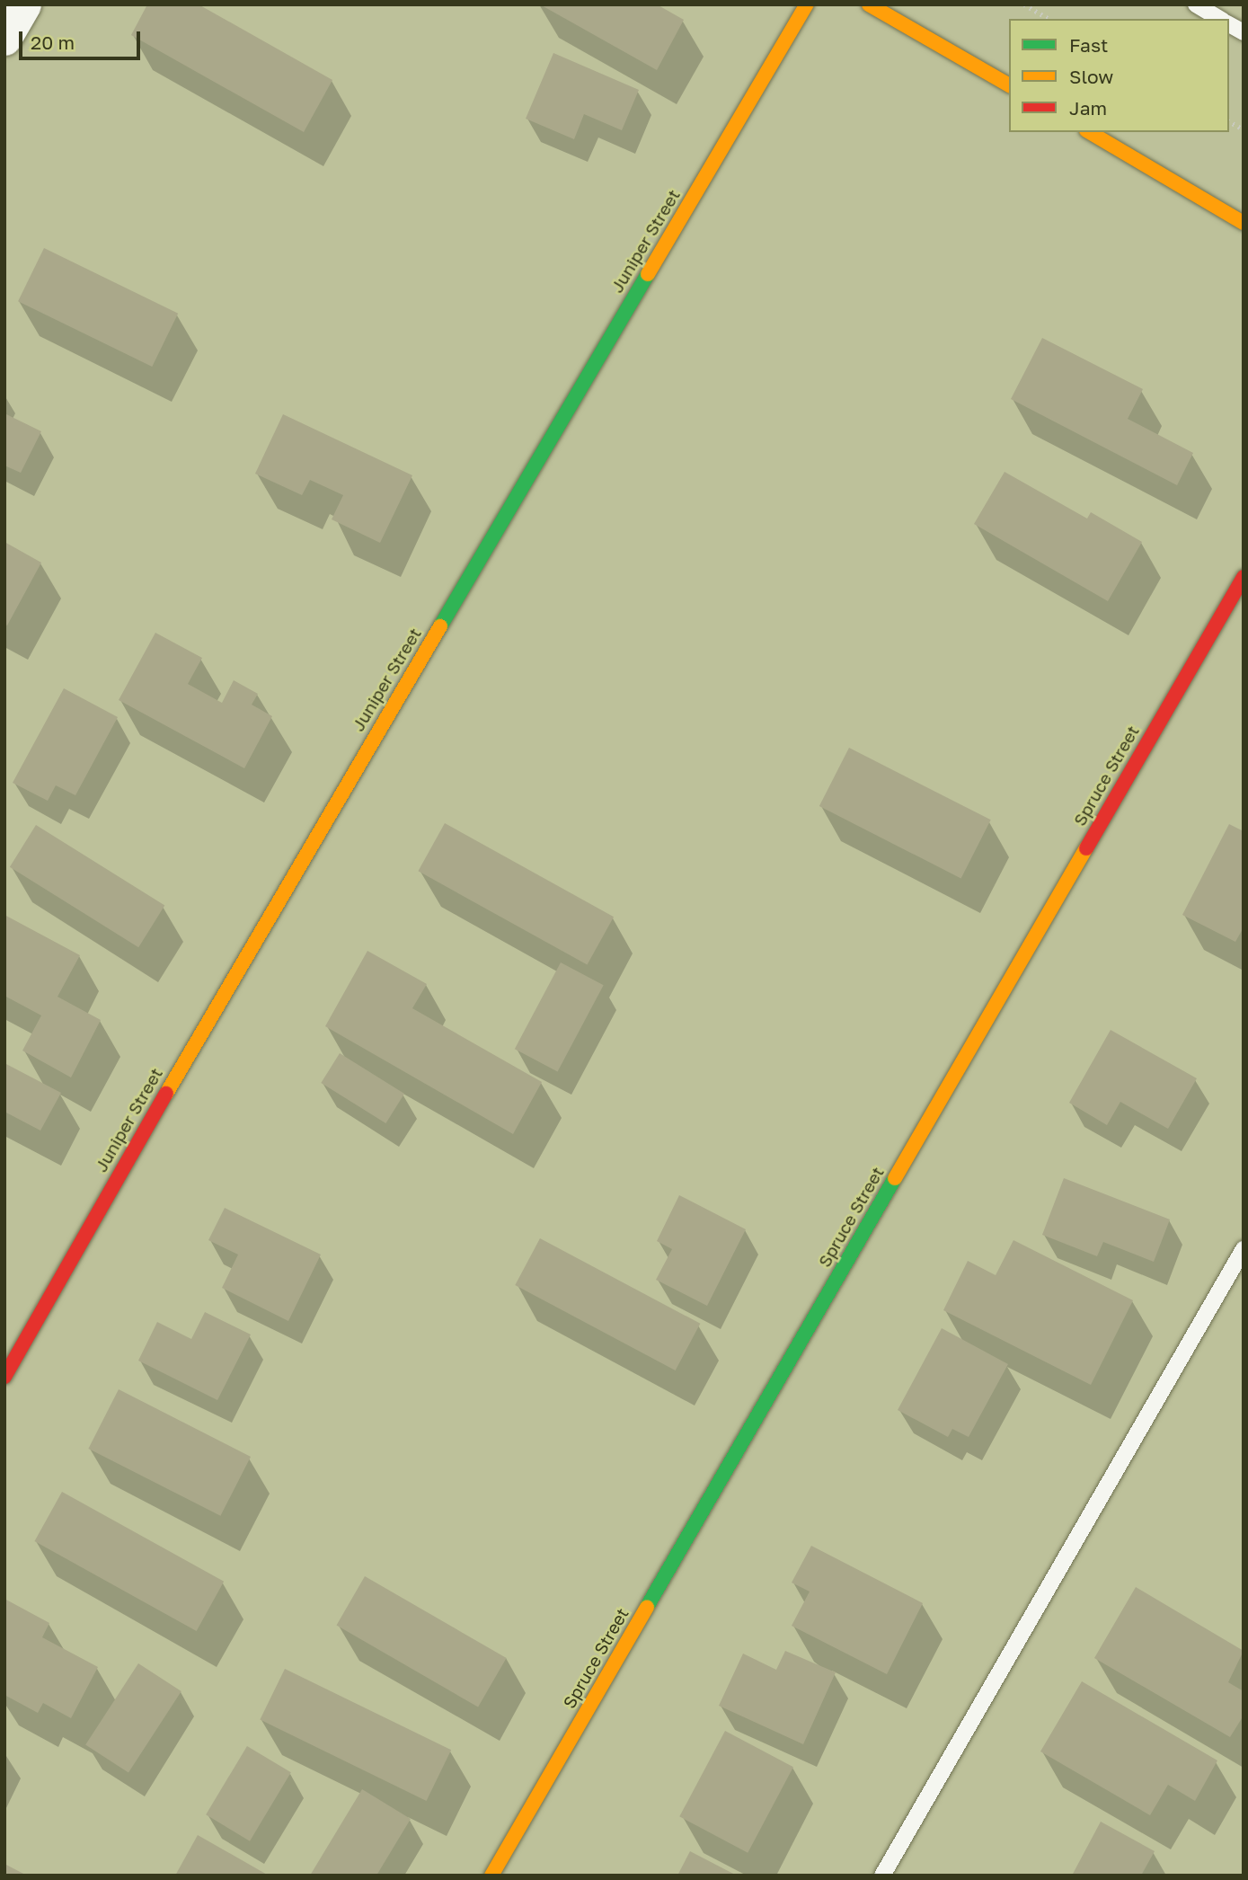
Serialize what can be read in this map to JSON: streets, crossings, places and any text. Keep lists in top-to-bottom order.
{
  "streets": {
    "street": ["Juniper Street", "Spruce Street"]
  },
  "legend": ["Fast", "Slow", "Jam"],
  "scale_bar": "20 m"
}
